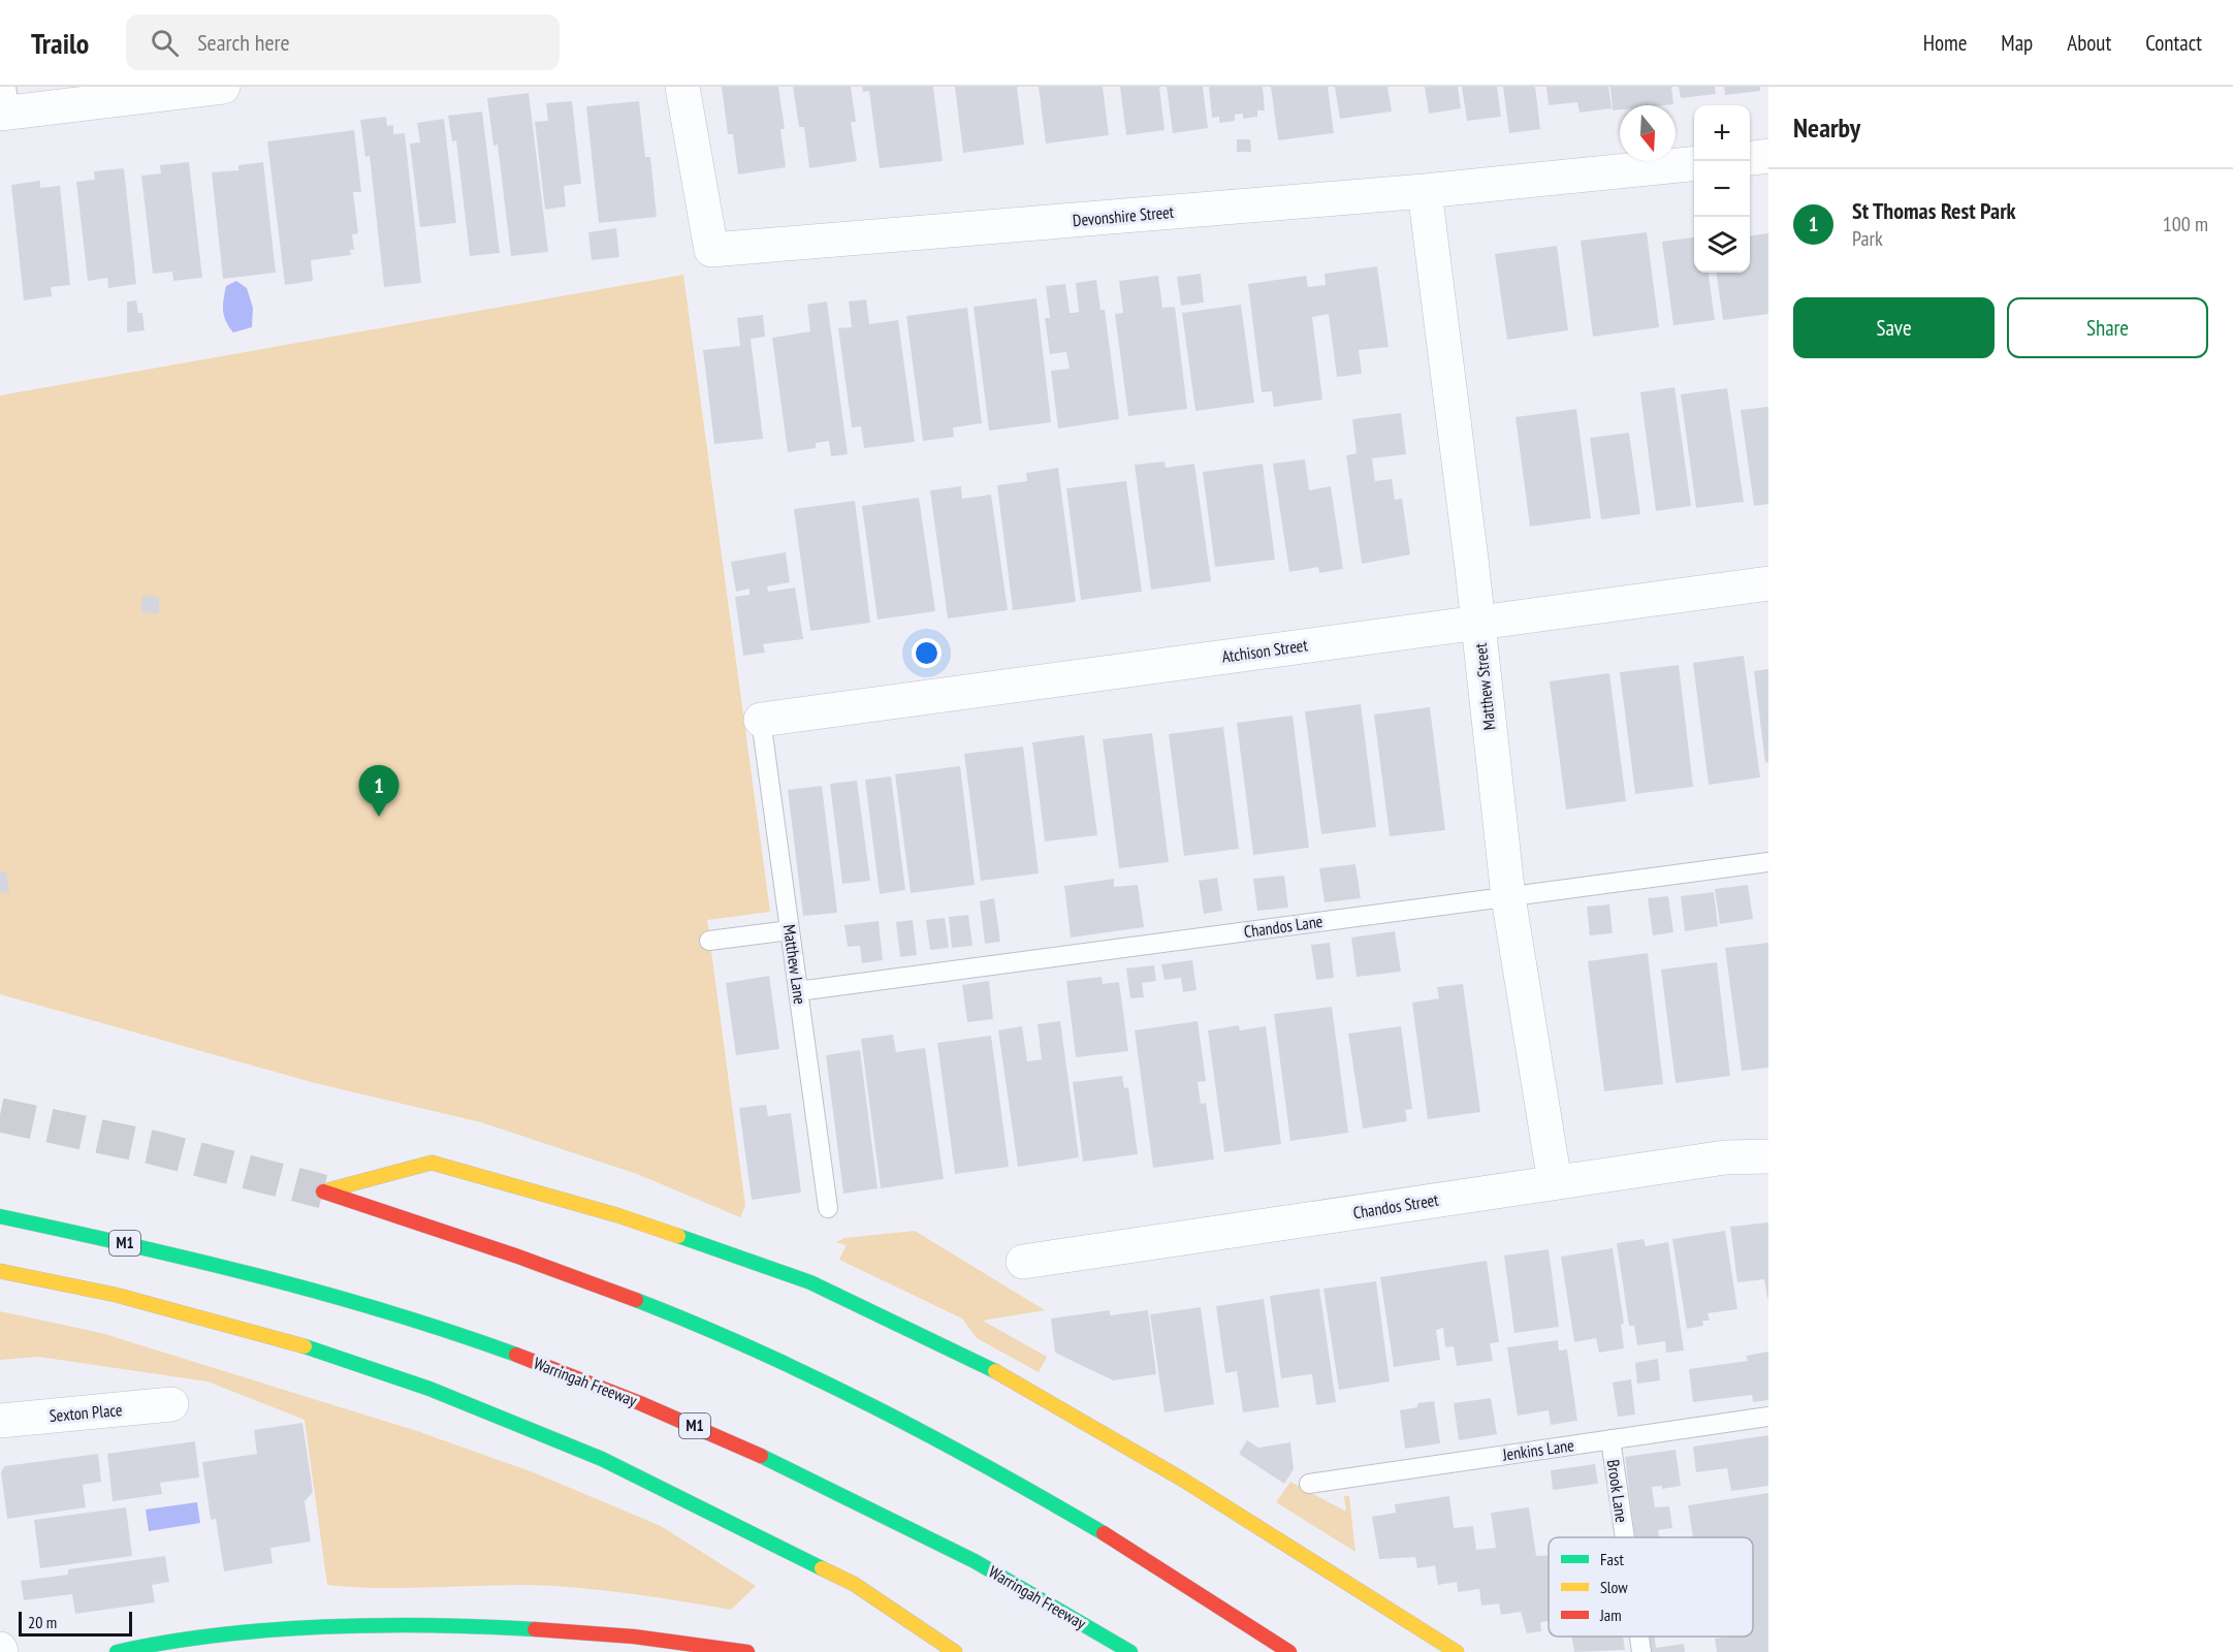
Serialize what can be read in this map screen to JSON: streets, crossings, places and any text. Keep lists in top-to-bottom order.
{
  "streets": {
    "highway": ["M1", "Warringah Freeway"],
    "street": [
      "Devonshire Street",
      "Atchison Street",
      "Matthew Street",
      "Chandos Street",
      "Sexton Place"
    ],
    "lane": [
      "Chandos Lane",
      "Matthew Lane",
      "Jenkins Lane",
      "Brook Lane"
    ]
  },
  "crossings": [
    ["Devonshire Street", "Matthew Street"],
    ["Atchison Street", "Matthew Street"],
    ["Atchison Street", "Matthew Lane"],
    ["Matthew Street", "Chandos Lane"],
    ["Matthew Street", "Chandos Street"],
    ["Chandos Lane", "Matthew Lane"],
    ["Jenkins Lane", "Brook Lane"]
  ],
  "legend": ["Fast", "Slow", "Jam"],
  "scale_bar": "20 m",
  "north": "bottom",
  "page": {
    "header": "Trailo",
    "search": "Search here",
    "nav": [
      "Home",
      "Map",
      "About",
      "Contact"
    ],
    "heading": "Nearby",
    "map_buttons": ["+", "−"],
    "list": [
      {
        "mark": "1",
        "name": "St Thomas Rest Park",
        "note": "Park",
        "value": "100 m"
      }
    ],
    "buttons": ["Save", "Share"],
    "pins": "1",
    "scale": "20 m"
  }
}
